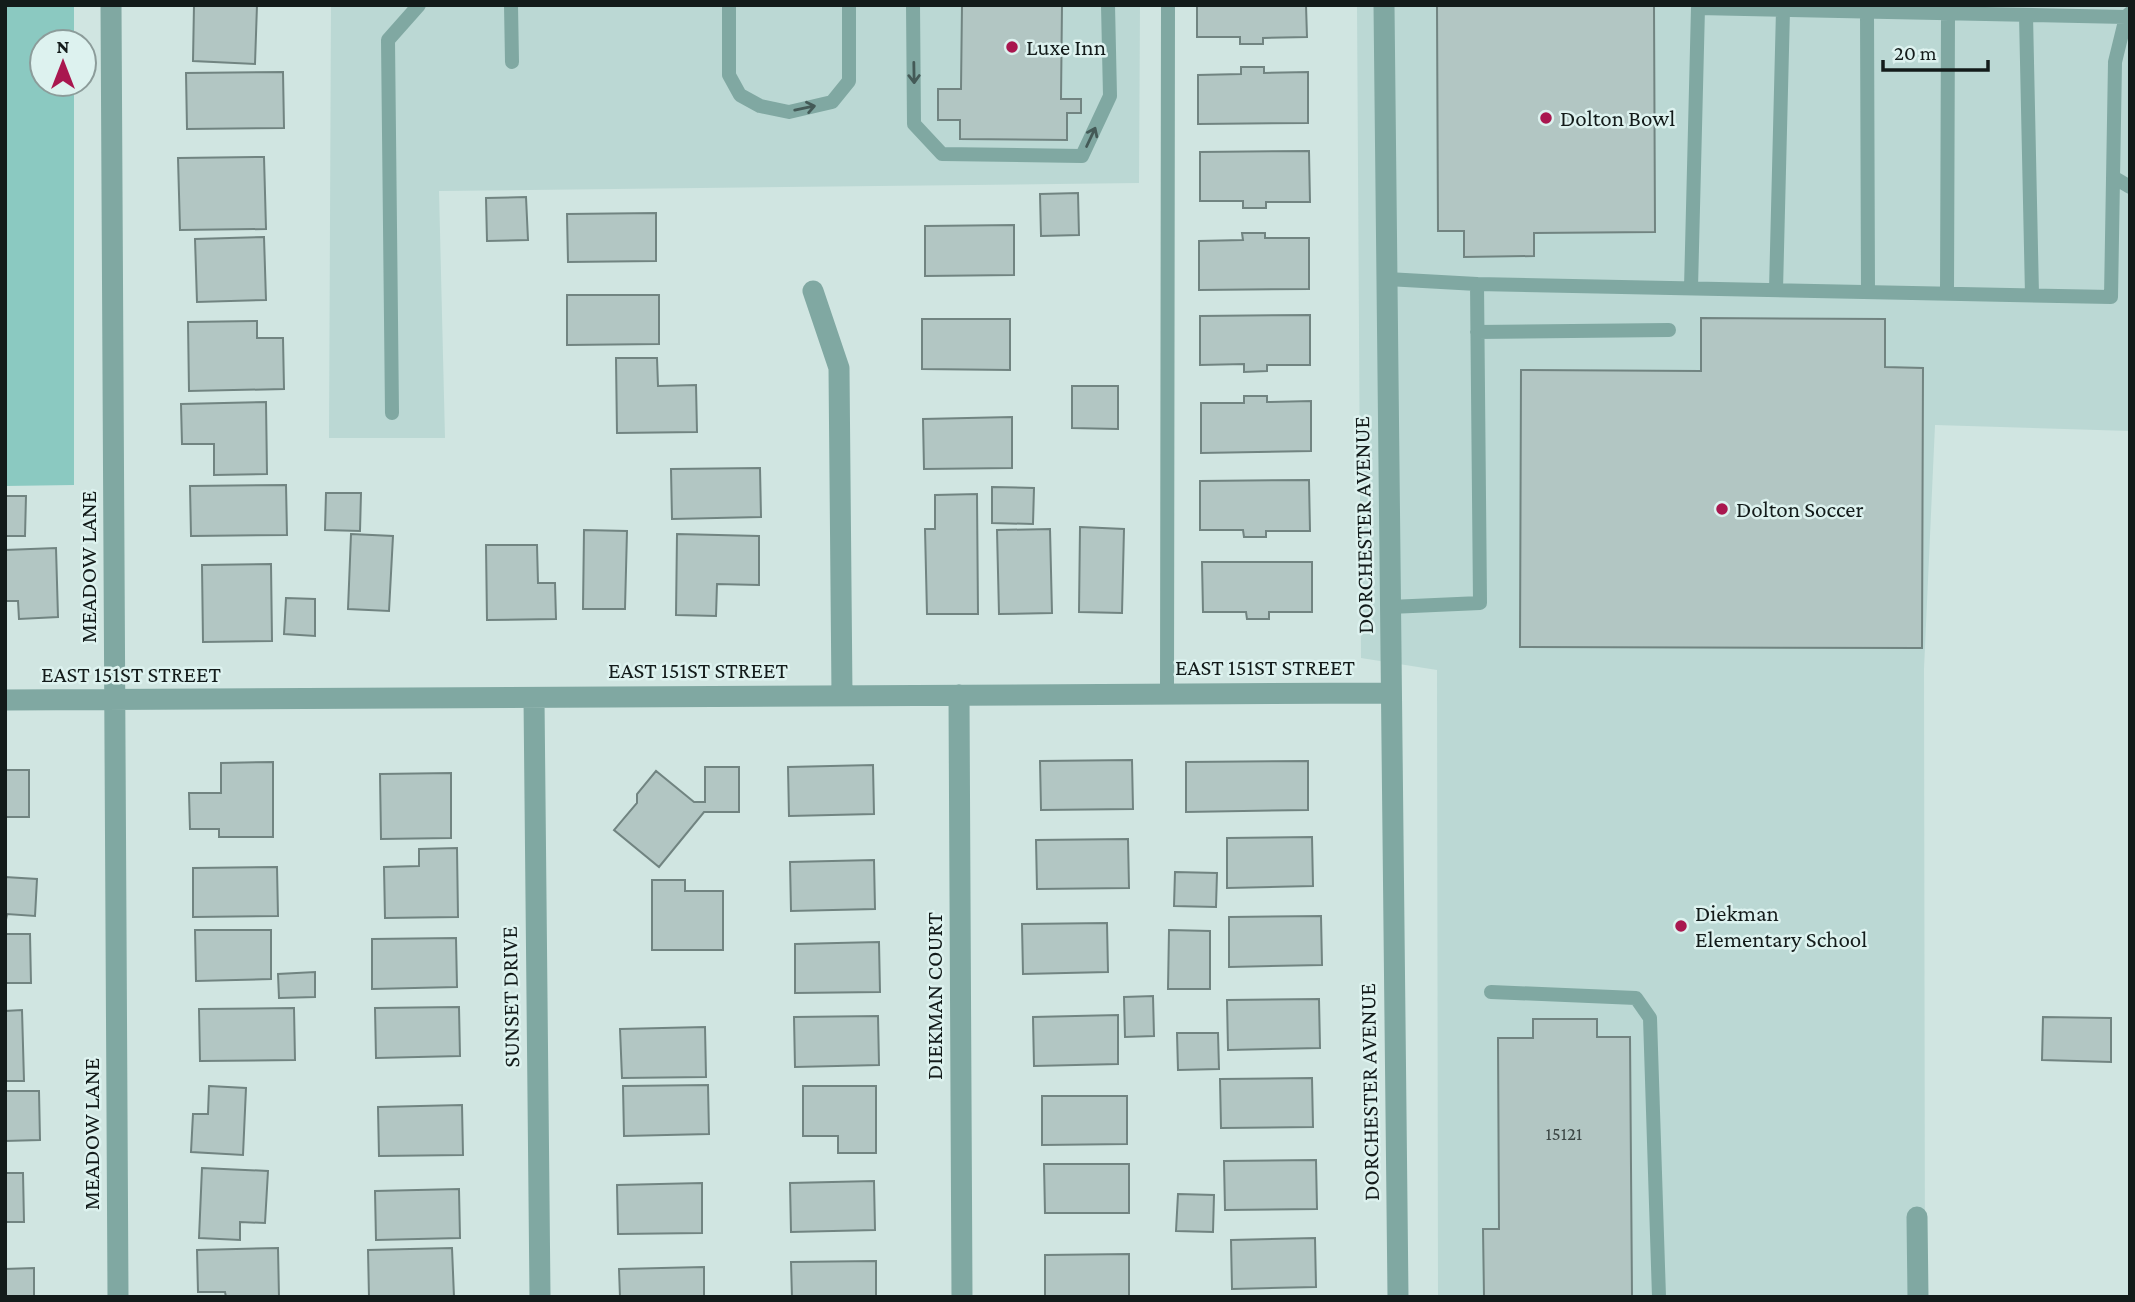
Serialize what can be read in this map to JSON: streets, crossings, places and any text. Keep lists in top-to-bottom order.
{
  "streets": {
    "street": [
      "DORCHESTER AVENUE",
      "MEADOW LANE",
      "EAST 151ST STREET",
      "DIEKMAN COURT",
      "SUNSET DRIVE"
    ]
  },
  "crossings": [
    ["DORCHESTER AVENUE", "EAST 151ST STREET"],
    ["MEADOW LANE", "EAST 151ST STREET"],
    ["EAST 151ST STREET", "DIEKMAN COURT"],
    ["EAST 151ST STREET", "SUNSET DRIVE"]
  ],
  "places": [
    "Luxe Inn",
    "Dolton Bowl",
    "Dolton Soccer",
    "Diekman Elementary School"
  ],
  "house_numbers": ["15121"],
  "scale_bar": "20 m",
  "north": "top"
}
